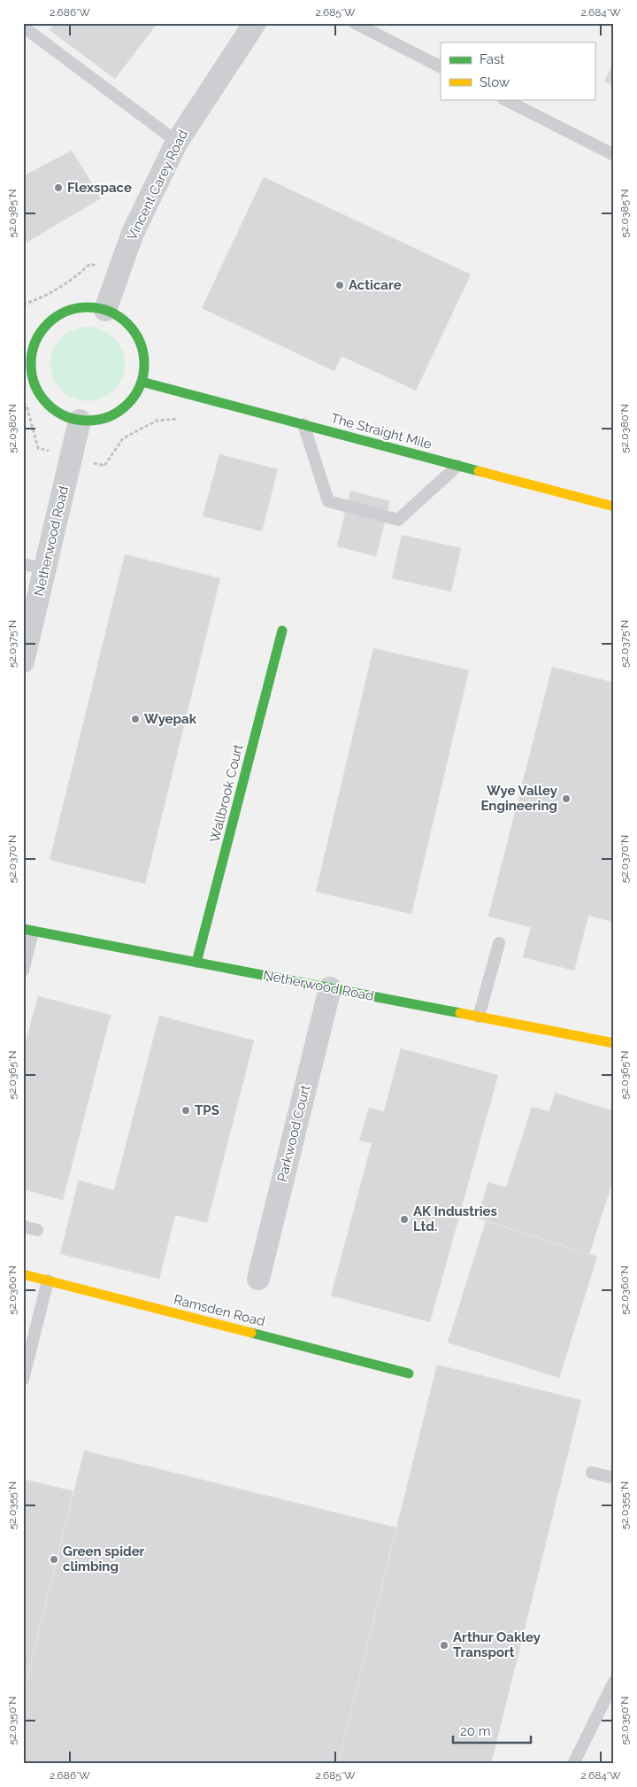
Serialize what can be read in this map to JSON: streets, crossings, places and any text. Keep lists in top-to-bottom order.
{
  "streets": {
    "street": [
      "Vincent Carey Road",
      "The Straight Mile",
      "Netherwood Road",
      "Wallbrook Court",
      "Parkwood Court",
      "Ramsden Road"
    ]
  },
  "crossings": [
    ["Vincent Carey Road", "The Straight Mile"],
    ["Vincent Carey Road", "Netherwood Road"],
    ["The Straight Mile", "Netherwood Road"],
    ["Netherwood Road", "Wallbrook Court"],
    ["Netherwood Road", "Parkwood Court"]
  ],
  "places": [
    "Flexspace",
    "Acticare",
    "Wyepak",
    "Wye Valley Engineering",
    "TPS",
    "AK Industries Ltd.",
    "Green spider climbing",
    "Arthur Oakley Transport"
  ],
  "legend": ["Fast", "Slow"],
  "scale_bar": "20 m",
  "coordinates": [
    "2.686°W",
    "2.685°W",
    "2.684°W",
    "52.0385°N",
    "52.0380°N",
    "52.0375°N",
    "52.0370°N",
    "52.0365°N",
    "52.0360°N",
    "52.0355°N",
    "52.0350°N"
  ]
}
